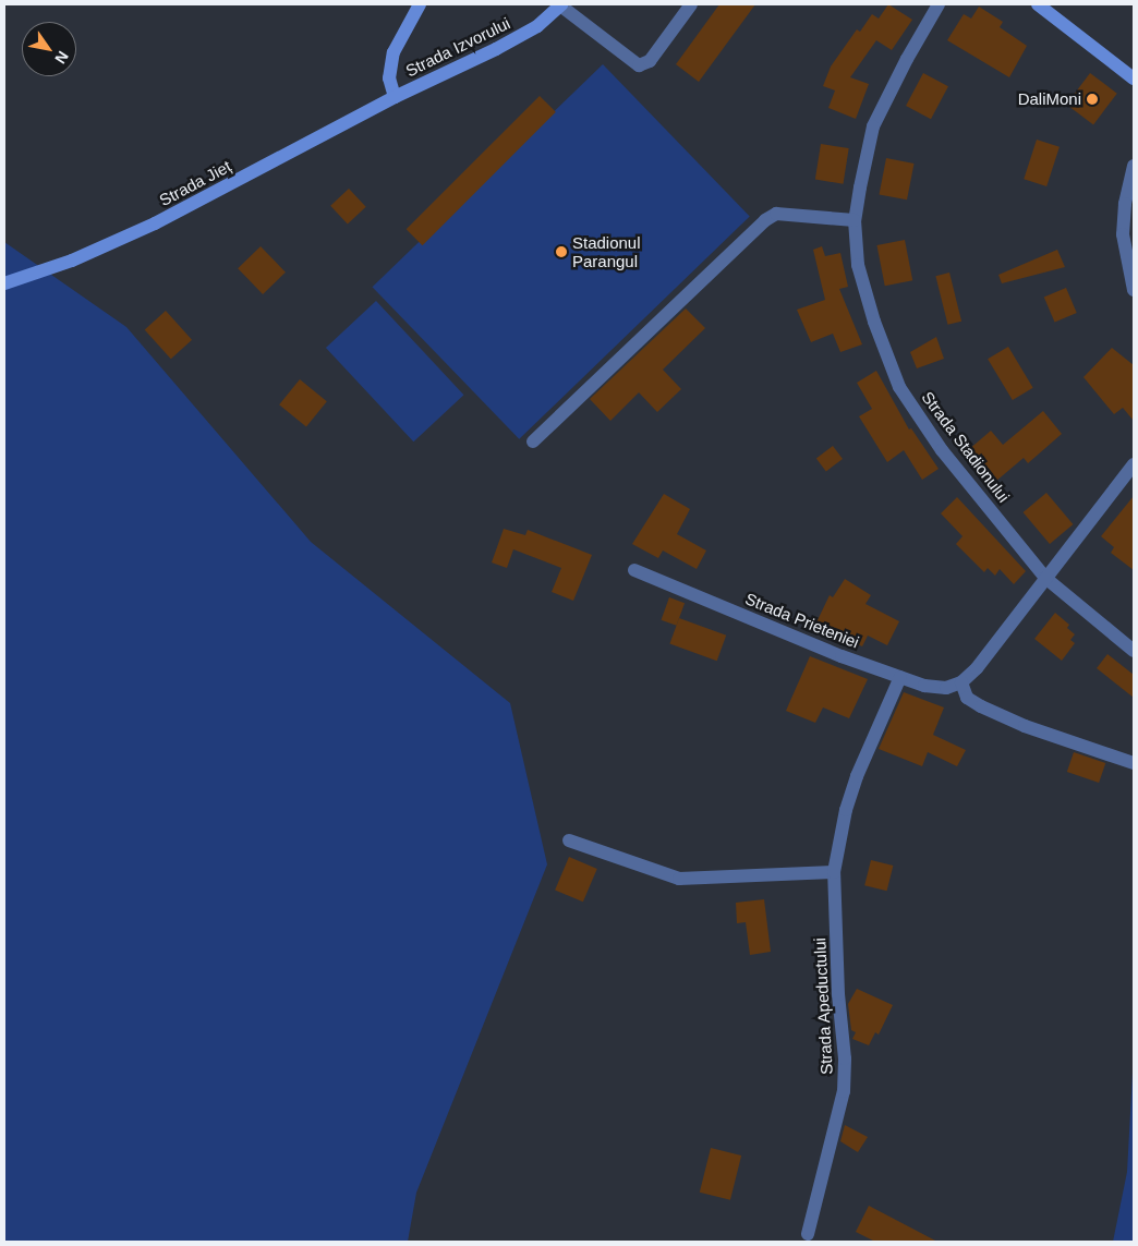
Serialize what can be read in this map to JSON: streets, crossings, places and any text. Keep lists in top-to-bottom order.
{
  "streets": {
    "main road": ["Strada Izvorului", "Strada Jieț"],
    "street": ["Strada Stadionului", "Strada Prieteniei", "Strada Apeductului"]
  },
  "crossings": [
    ["Strada Izvorului", "Strada Jieț"],
    ["Strada Prieteniei", "Strada Apeductului"]
  ],
  "places": ["DaliMoni", "Stadionul Parangul"],
  "north": "bottom right"
}
